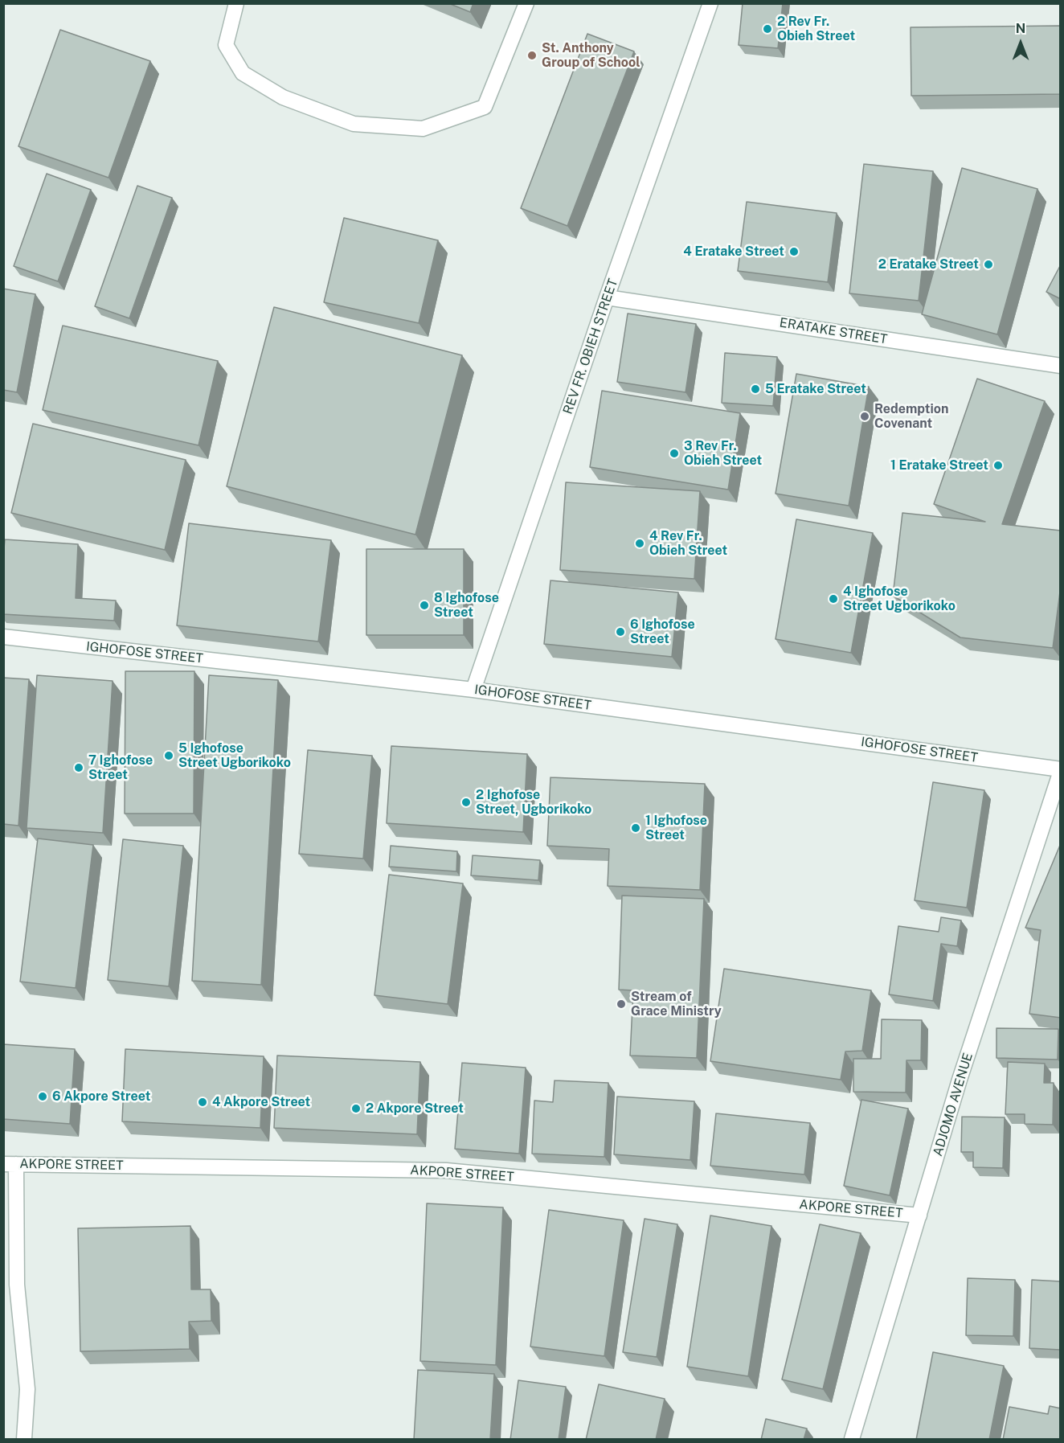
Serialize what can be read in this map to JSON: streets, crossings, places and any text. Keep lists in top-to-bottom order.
{
  "streets": {
    "street": [
      "ERATAKE STREET",
      "REV FR. OBIEH STREET",
      "IGHOFOSE STREET",
      "ADJOMO AVENUE",
      "AKPORE STREET"
    ]
  },
  "crossings": [
    ["ERATAKE STREET", "REV FR. OBIEH STREET"],
    ["REV FR. OBIEH STREET", "IGHOFOSE STREET"],
    ["IGHOFOSE STREET", "ADJOMO AVENUE"],
    ["ADJOMO AVENUE", "AKPORE STREET"]
  ],
  "places": [
    "2 Rev Fr. Obieh Street",
    "St. Anthony Group of School",
    "4 Eratake Street",
    "2 Eratake Street",
    "5 Eratake Street",
    "Redemption Covenant",
    "3 Rev Fr. Obieh Street",
    "1 Eratake Street",
    "4 Rev Fr. Obieh Street",
    "4 Ighofose Street Ugborikoko",
    "8 Ighofose Street",
    "6 Ighofose Street",
    "5 Ighofose Street Ugborikoko",
    "7 Ighofose Street",
    "2 Ighofose Street, Ugborikoko",
    "1 Ighofose Street",
    "Stream of Grace Ministry",
    "6 Akpore Street",
    "4 Akpore Street",
    "2 Akpore Street"
  ],
  "north": "top"
}
